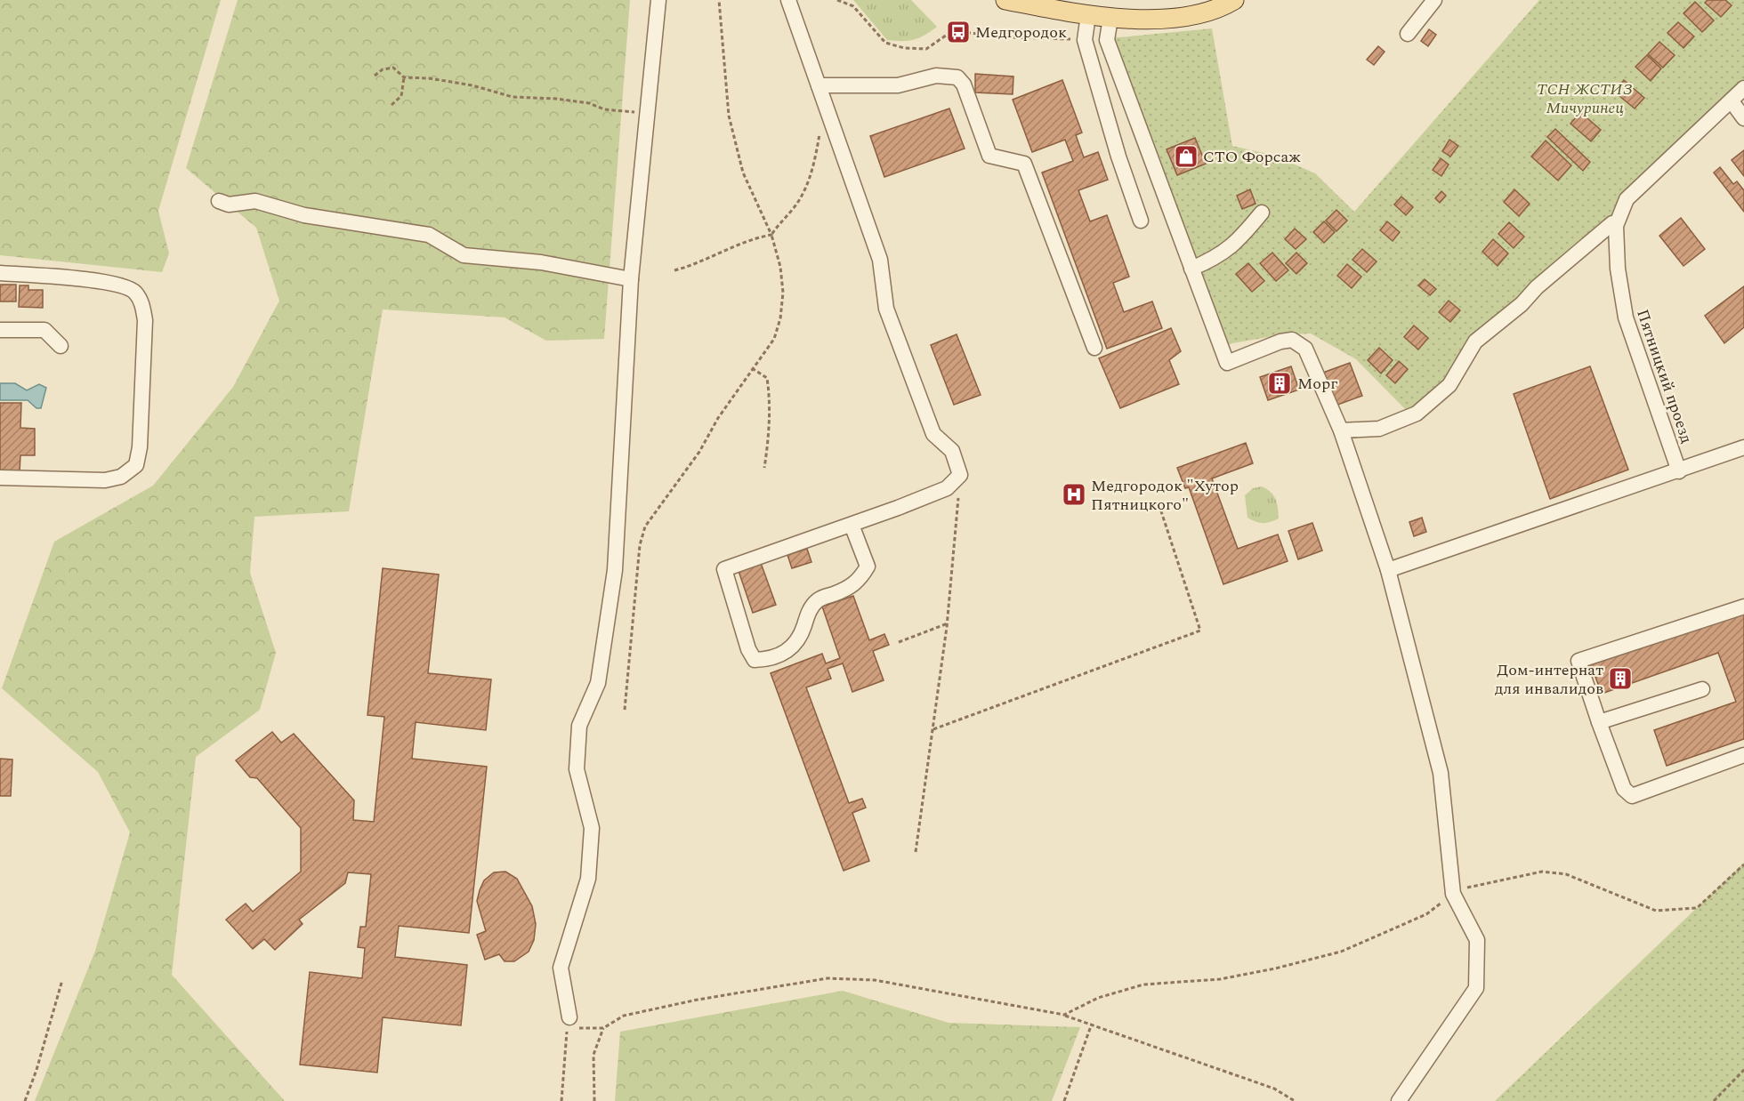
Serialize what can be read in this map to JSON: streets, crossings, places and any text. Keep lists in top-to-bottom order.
{
  "streets": {
    "street": ["Пятницкий проезд"]
  },
  "parks": ["ТСН ЖСТИЗ Мичуринец"],
  "places": {
    "bus stop": ["Медгородок"],
    "shop": ["СТО Форсаж"],
    "building": ["Морг", "Дом-интернат для инвалидов"],
    "hospital": ["Медгородок \"Хутор Пятницкого\""]
  }
}
